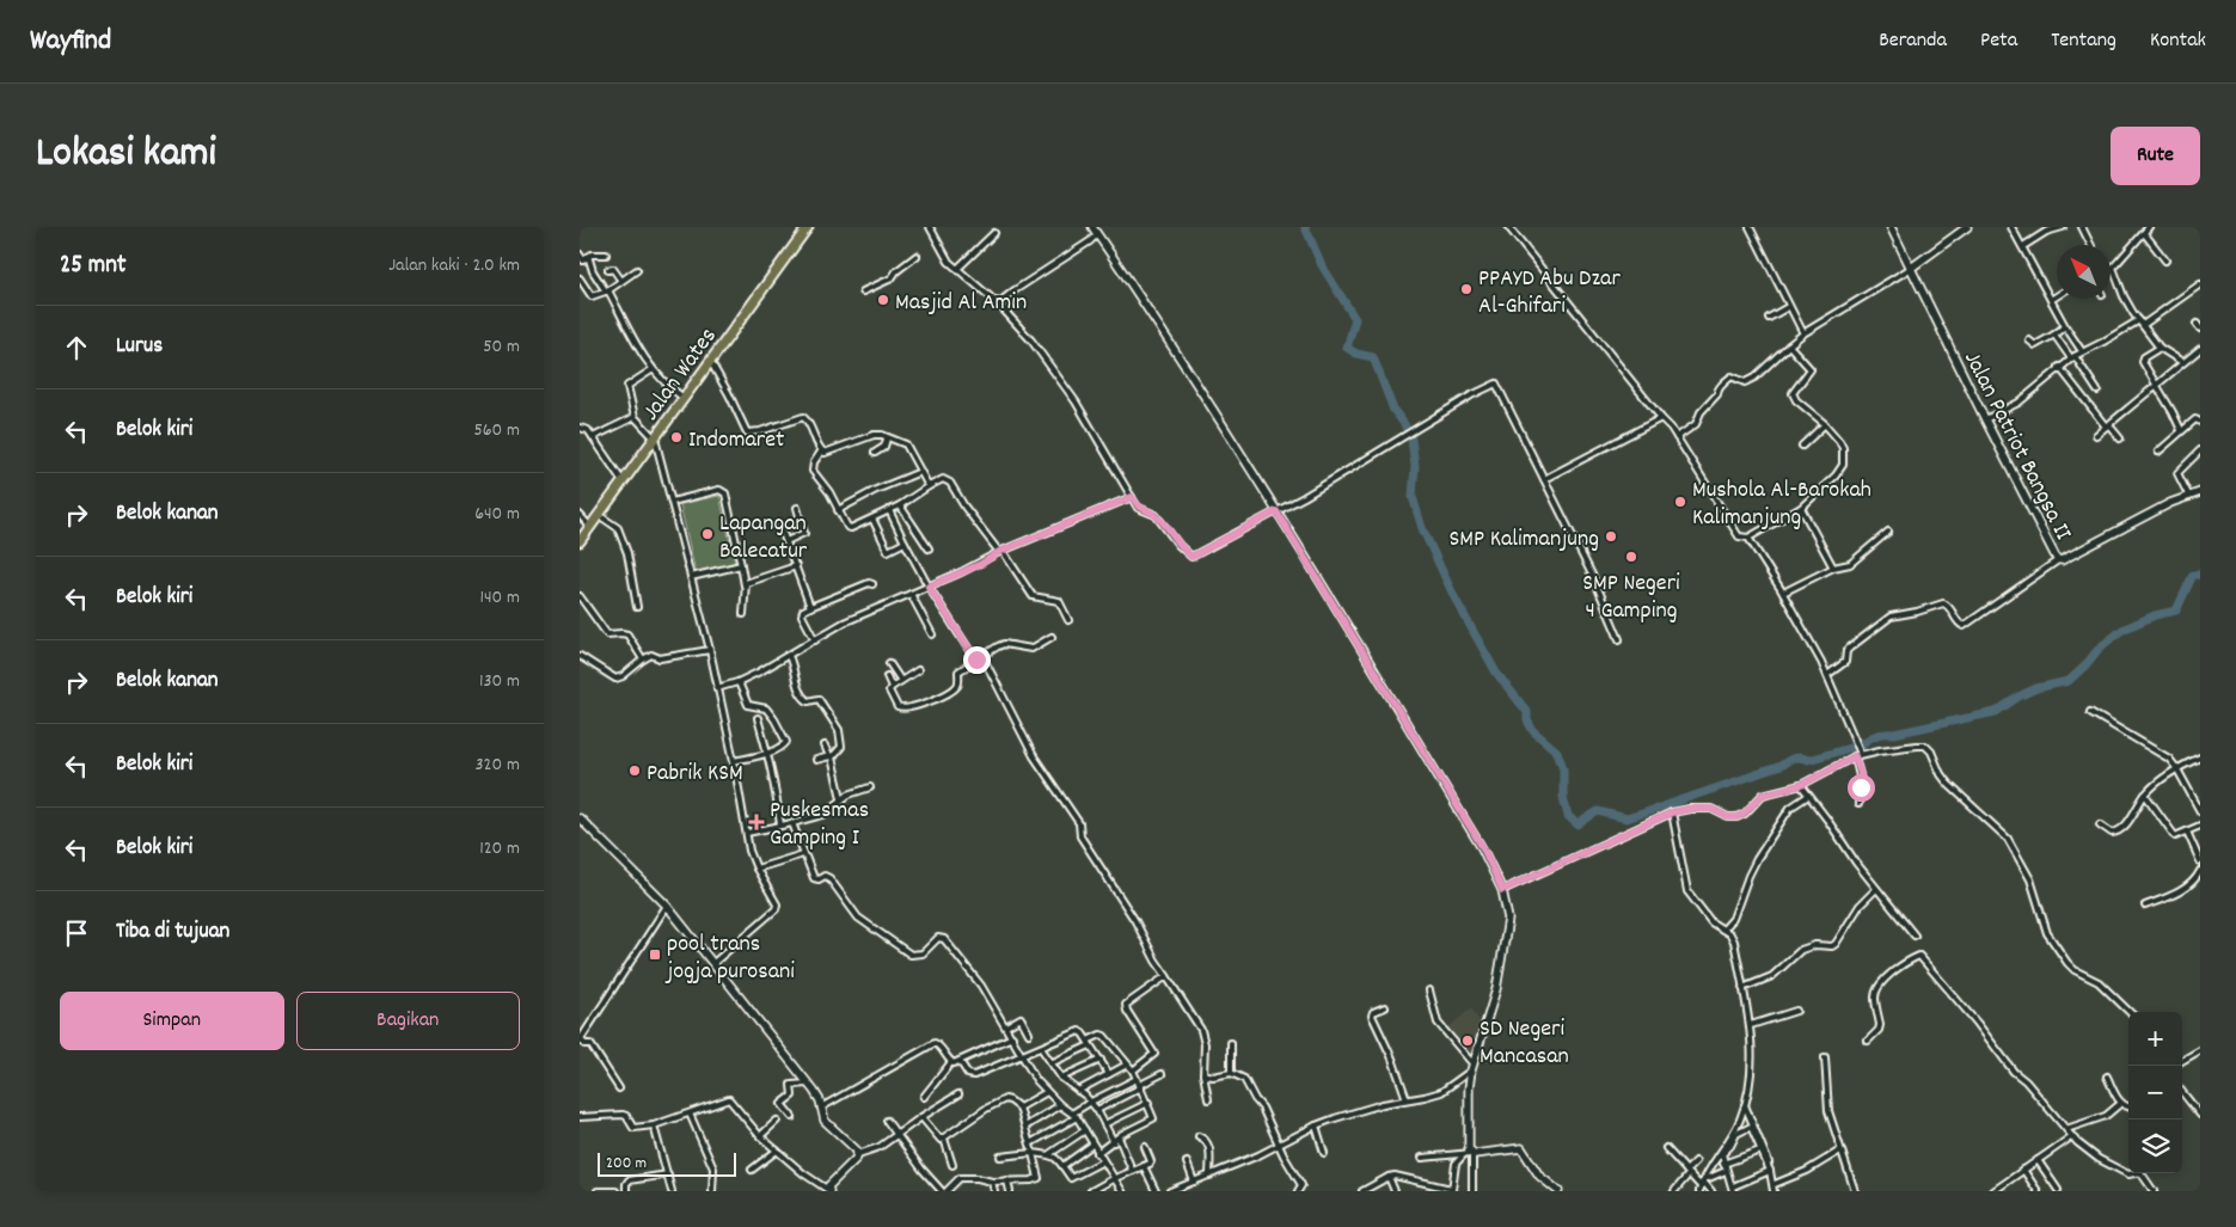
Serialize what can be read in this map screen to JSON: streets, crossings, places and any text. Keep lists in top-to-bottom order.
{
  "streets": {
    "highway": ["Jalan Wates"],
    "street": ["Jalan Patriot Bangsa II"]
  },
  "places": {
    "other": [
      "PPAYD Abu Dzar Al-Ghifari",
      "Masjid Al Amin",
      "Indomaret",
      "Mushola Al-Barokah Kalimanjung",
      "Lapangan Balecatur",
      "SMP Kalimanjung",
      "SMP Negeri 4 Gamping",
      "Pabrik KSM",
      "SD Negeri Mancasan"
    ],
    "health": ["Puskesmas Gamping I"],
    "transit": ["pool trans jogja purosani"]
  },
  "scale_bar": "200 m",
  "north": "top left",
  "page": {
    "header": "Wayfind",
    "nav": [
      "Beranda",
      "Peta",
      "Tentang",
      "Kontak"
    ],
    "title": "Lokasi kami",
    "buttons": [
      "Rute",
      ["Simpan", "Bagikan"]
    ],
    "heading": ["25 mnt", "Jalan kaki · 2.0 km"],
    "list": [
      ["Lurus", "50 m"],
      ["Belok kiri", "560 m"],
      ["Belok kanan", "640 m"],
      ["Belok kiri", "140 m"],
      ["Belok kanan", "130 m"],
      ["Belok kiri", "320 m"],
      ["Belok kiri", "120 m"],
      "Tiba di tujuan"
    ],
    "map_buttons": ["+", "−"],
    "scale": "200 m"
  }
}
